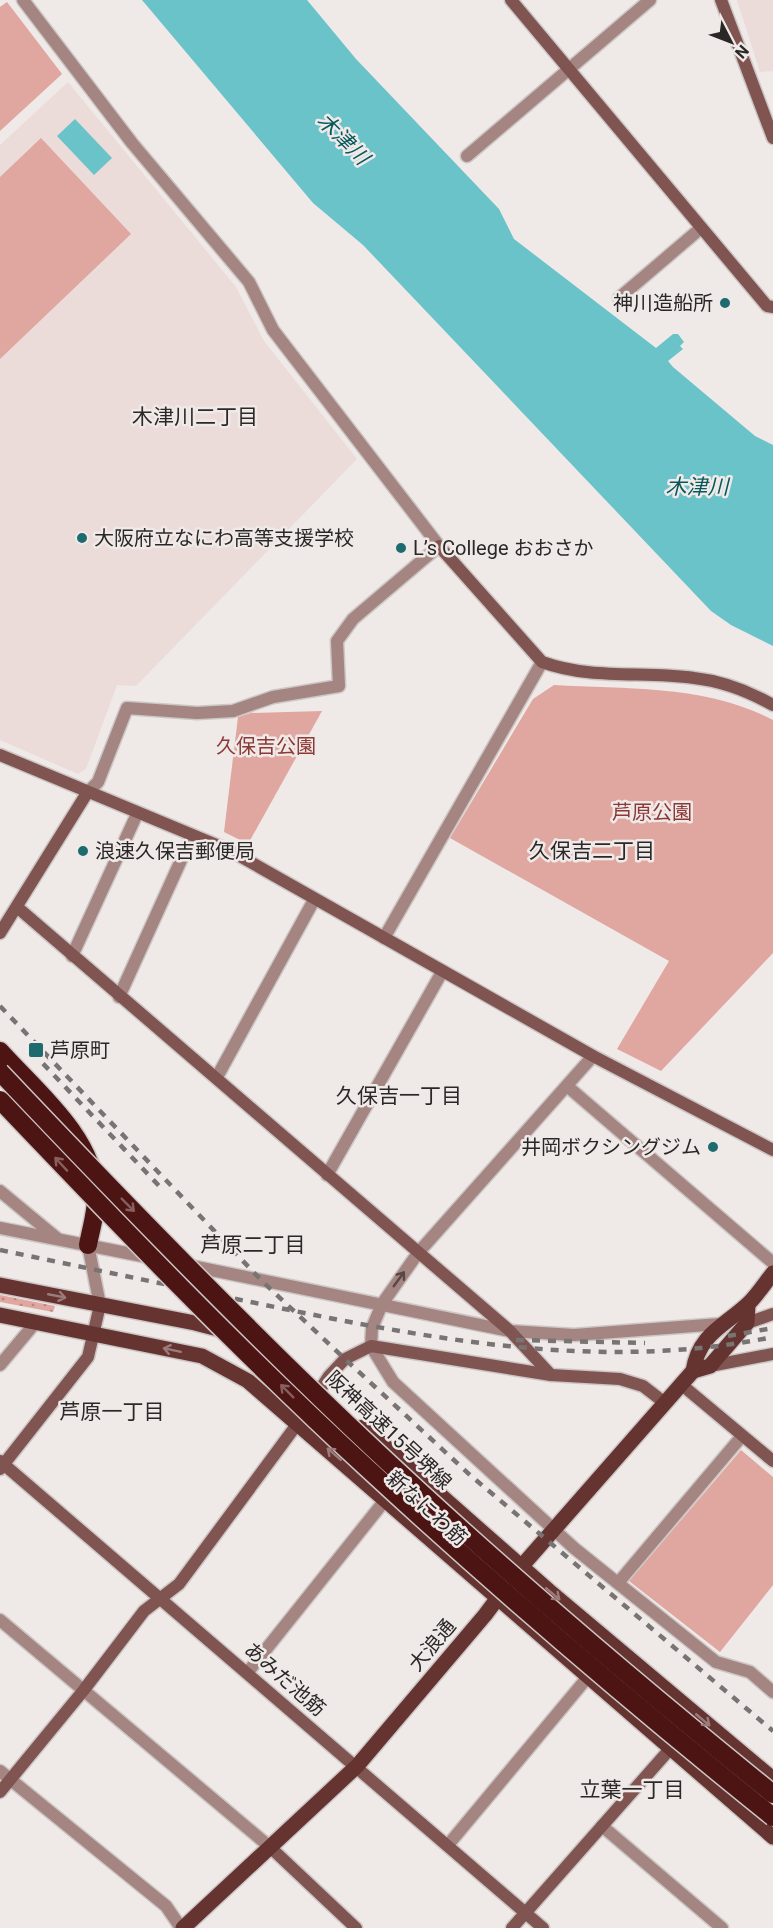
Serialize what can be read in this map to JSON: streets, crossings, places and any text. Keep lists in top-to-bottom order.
{
  "streets": {
    "highway": ["阪神高速15号堺線"],
    "main road": ["新なにわ筋", "大浪通"],
    "street": ["あみだ池筋"]
  },
  "crossings": [
    ["新なにわ筋", "大浪通"],
    ["大浪通", "あみだ池筋"]
  ],
  "districts": [
    "木津川二丁目",
    "久保吉二丁目",
    "久保吉一丁目",
    "芦原二丁目",
    "芦原一丁目",
    "立葉一丁目"
  ],
  "water": ["木津川"],
  "parks": ["久保吉公園", "芦原公園"],
  "places": {
    "other": [
      "神川造船所",
      "大阪府立なにわ高等支援学校",
      "L’s College おおさか",
      "浪速久保吉郵便局",
      "井岡ボクシングジム"
    ],
    "transit": ["芦原町"]
  },
  "north": "bottom right"
}
